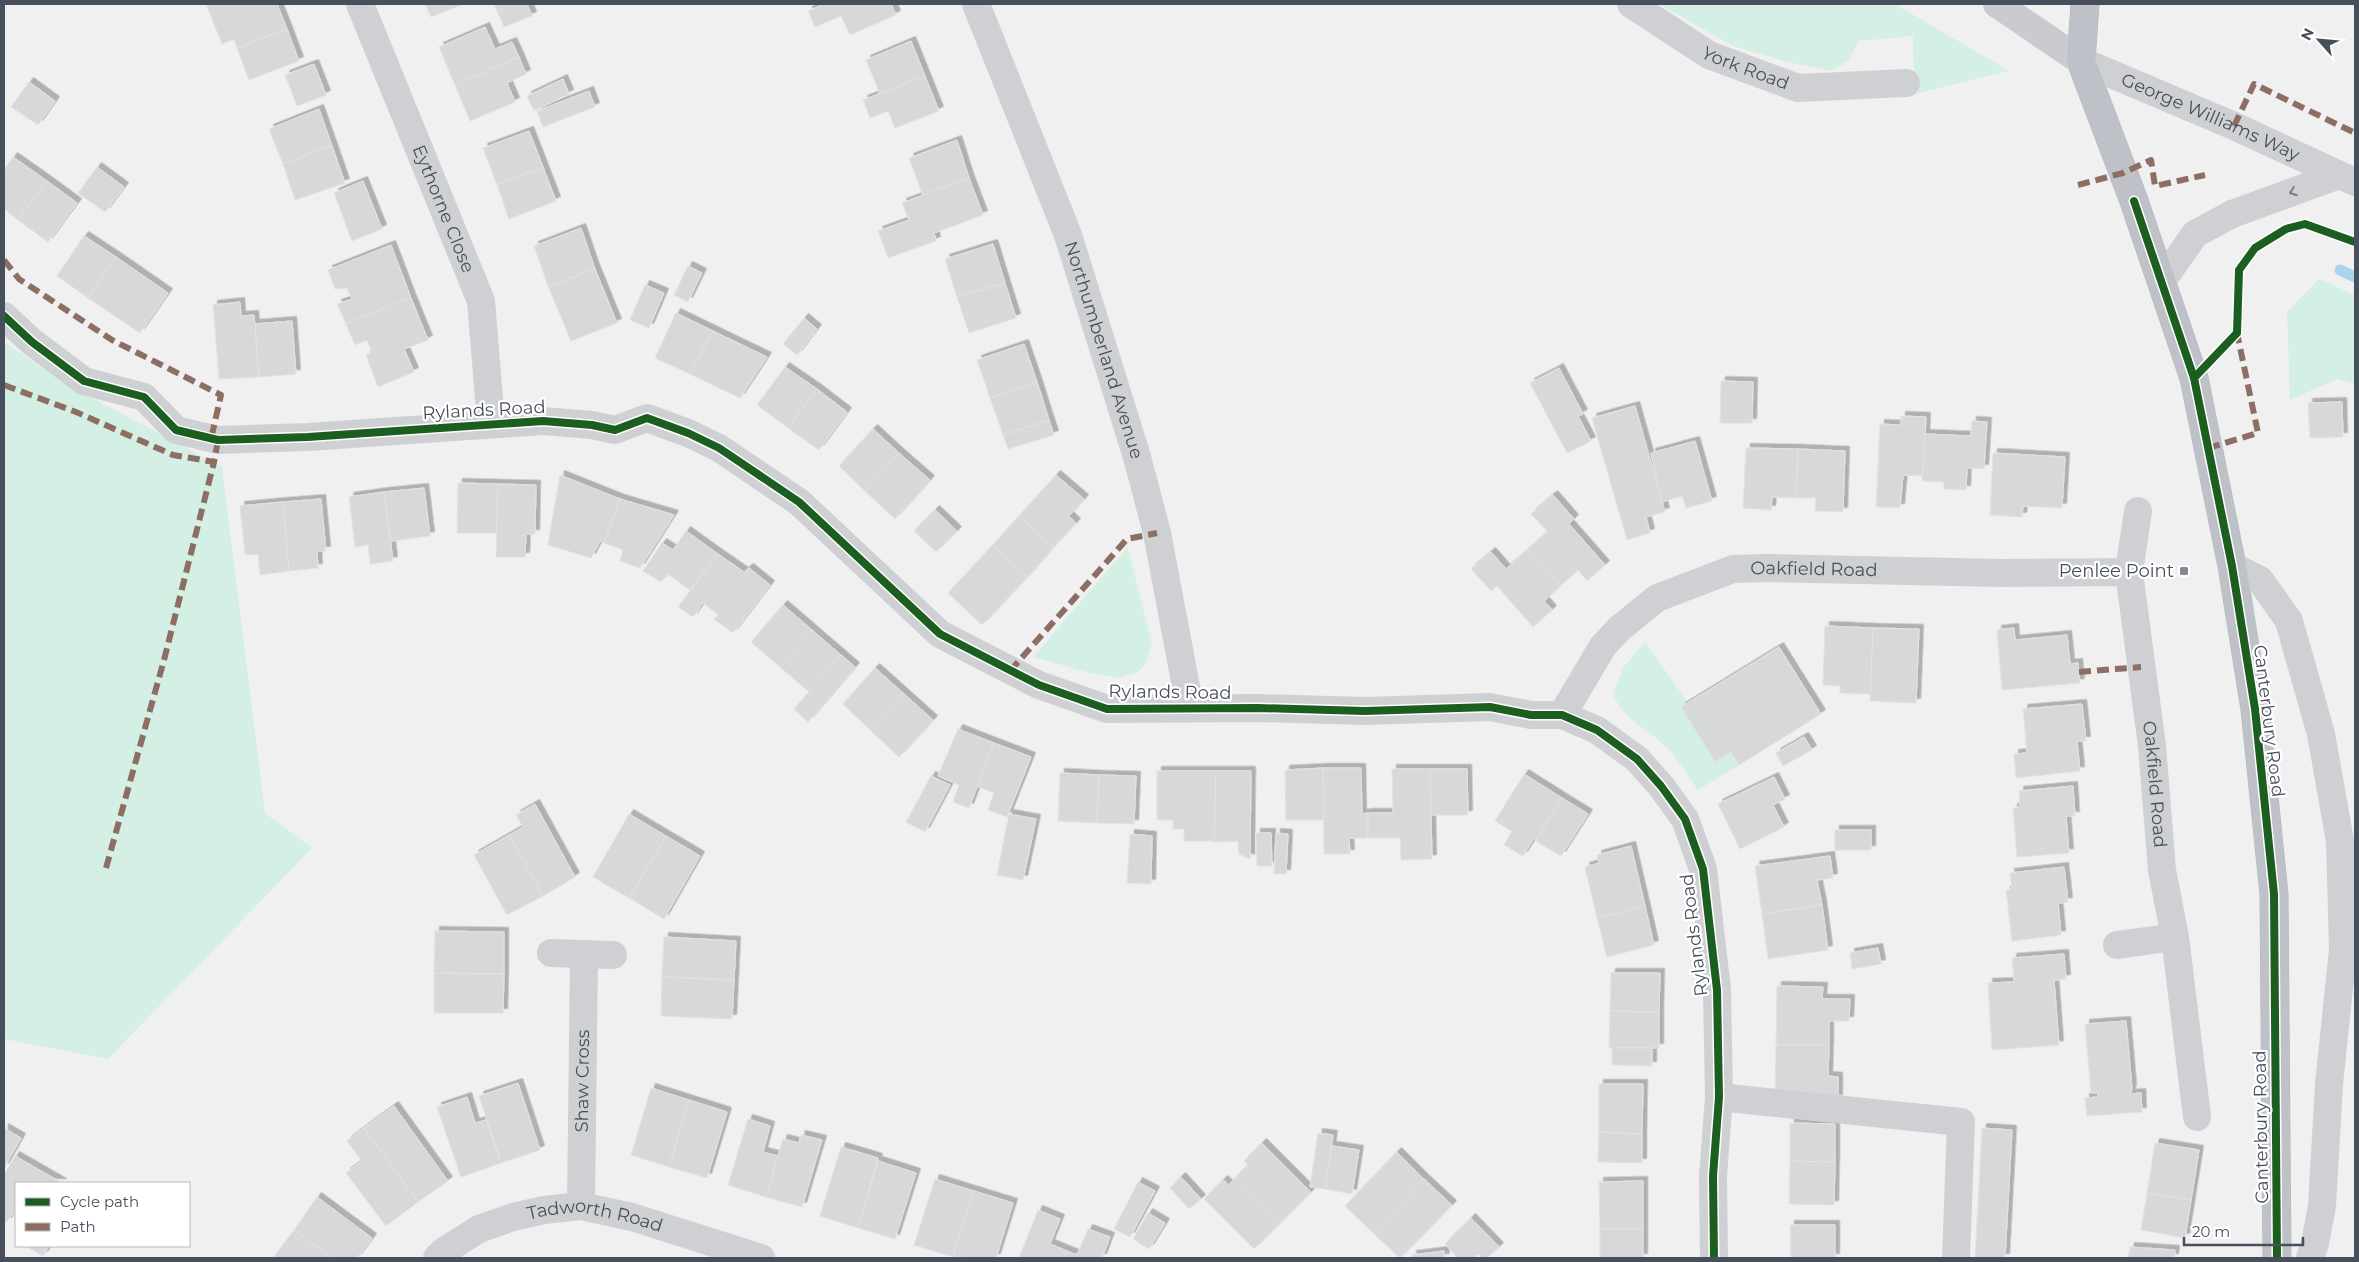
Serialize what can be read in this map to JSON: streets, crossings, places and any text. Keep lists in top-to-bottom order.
{
  "streets": {
    "highway": ["Canterbury Road"],
    "street": [
      "York Road",
      "George Williams Way",
      "Eythorne Close",
      "Northumberland Avenue",
      "Rylands Road",
      "Oakfield Road",
      "Shaw Cross",
      "Tadworth Road"
    ]
  },
  "crossings": [
    ["George Williams Way", "Canterbury Road"],
    ["Eythorne Close", "Rylands Road"],
    ["Northumberland Avenue", "Rylands Road"],
    ["Rylands Road", "Oakfield Road"],
    ["Shaw Cross", "Tadworth Road"]
  ],
  "one_way": ["George Williams Way"],
  "places": {
    "transit": ["Penlee Point"]
  },
  "legend": ["Cycle path", "Path"],
  "scale_bar": "20 m",
  "north": "top left"
}
